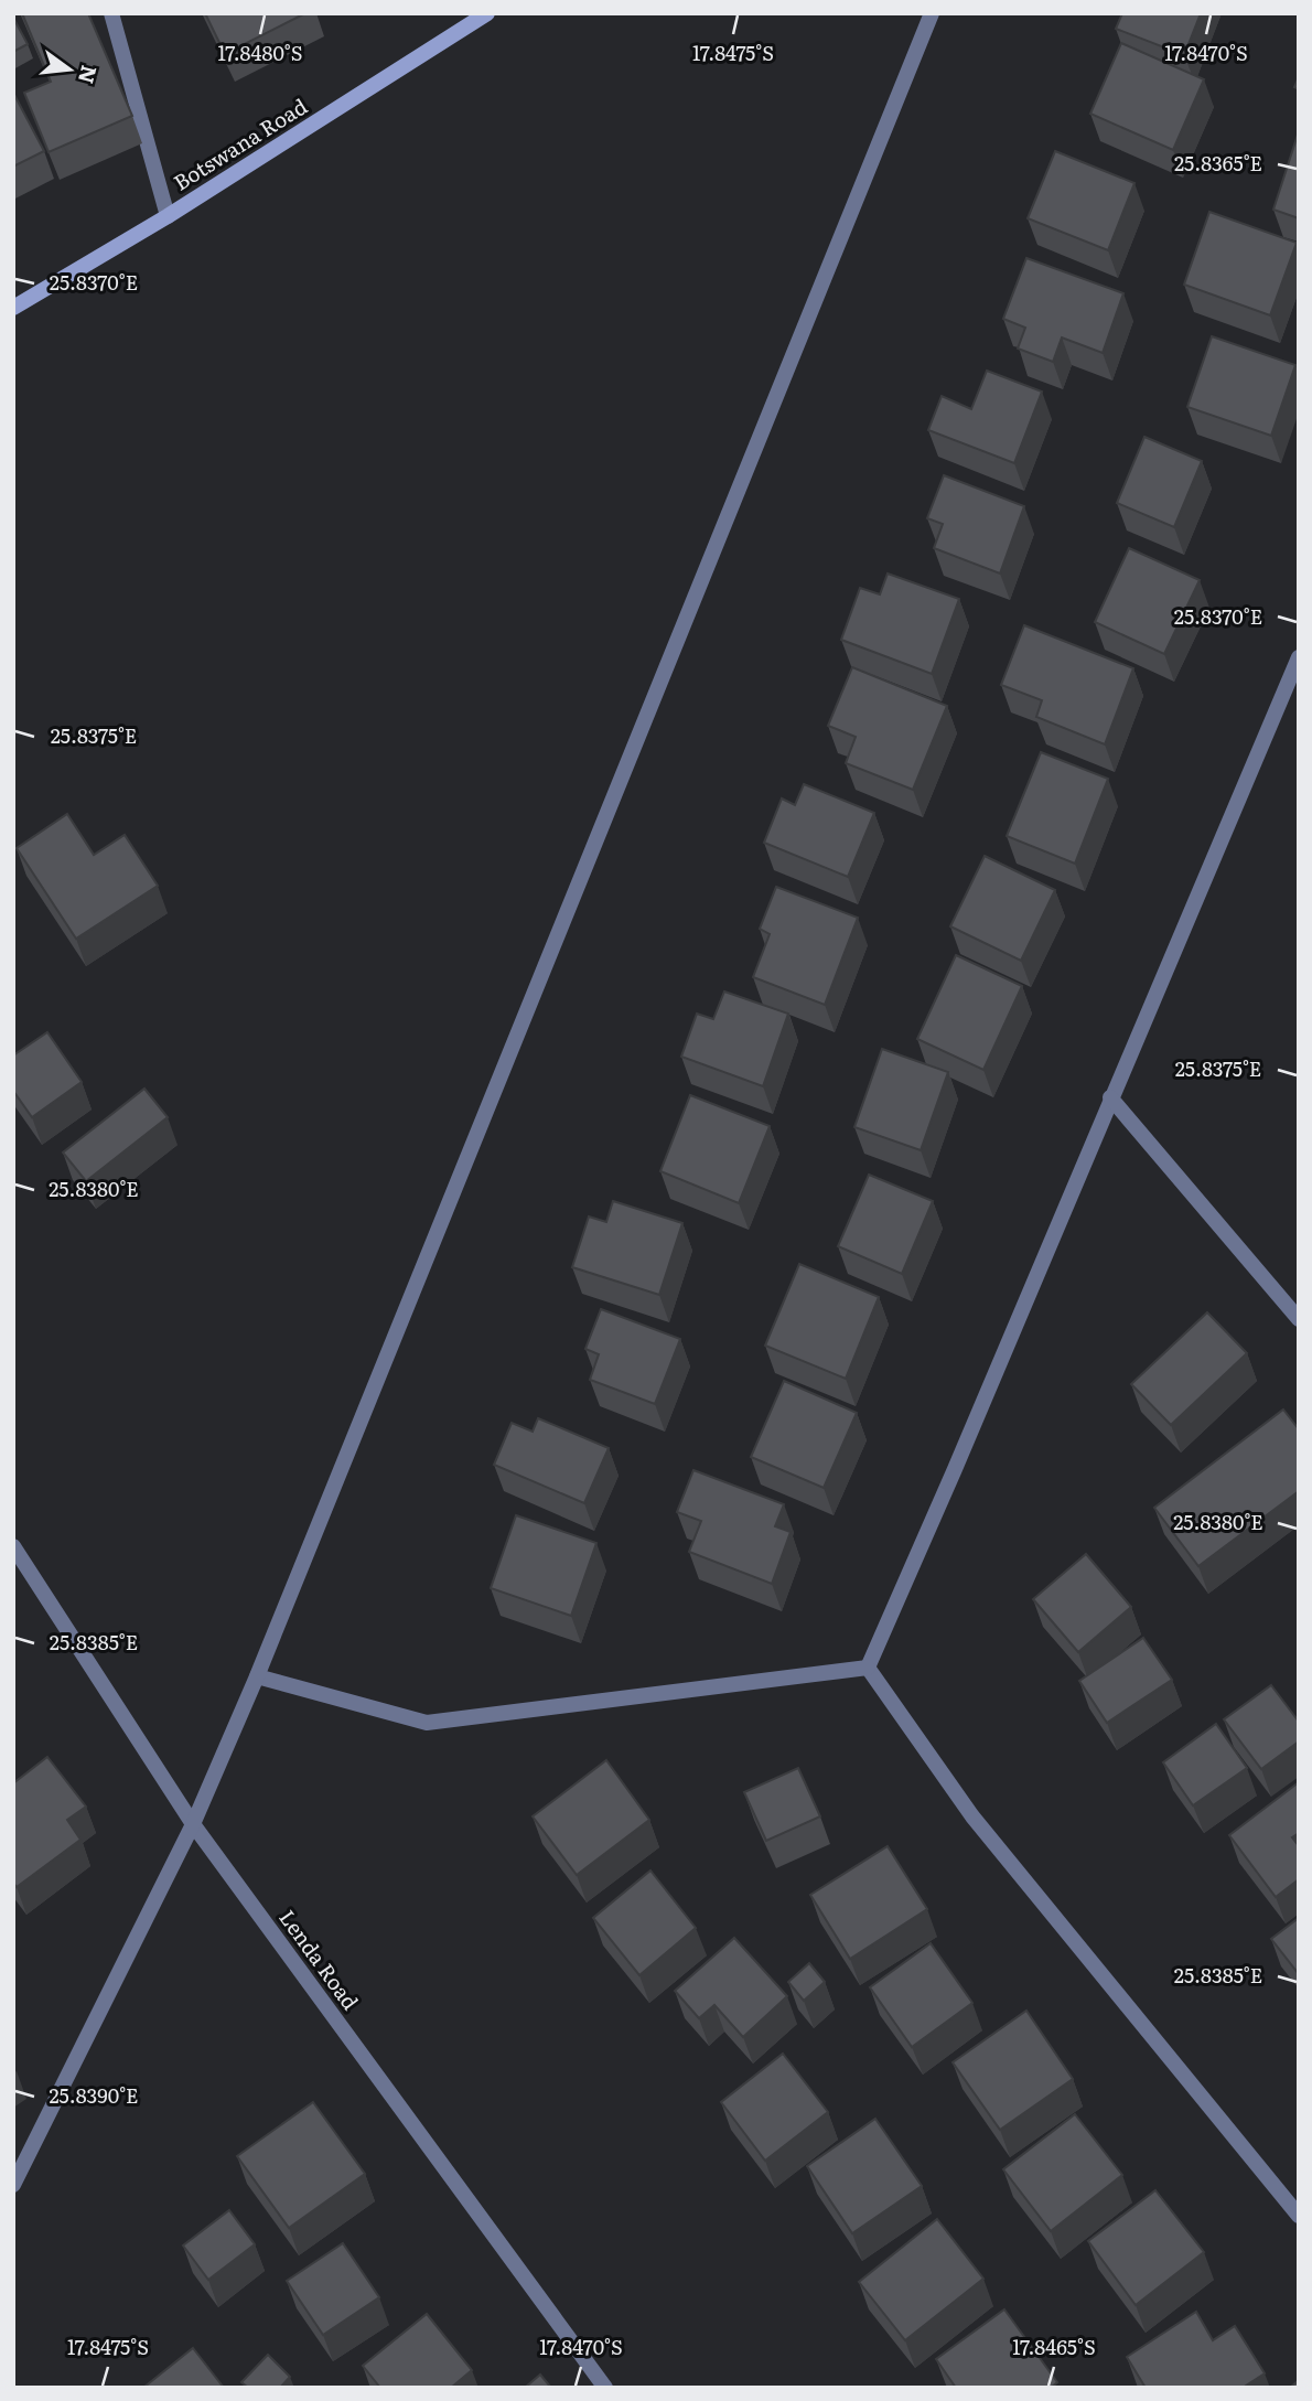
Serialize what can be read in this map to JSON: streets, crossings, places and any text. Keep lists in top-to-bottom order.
{
  "streets": {
    "street": ["Botswana Road", "Lenda Road"]
  },
  "north": "right",
  "coordinates": [
    "17.8480°S",
    "17.8475°S",
    "17.8470°S",
    "25.8365°E",
    "25.8370°E",
    "25.8375°E",
    "25.8380°E",
    "25.8385°E",
    "25.8390°E",
    "17.8465°S"
  ]
}
